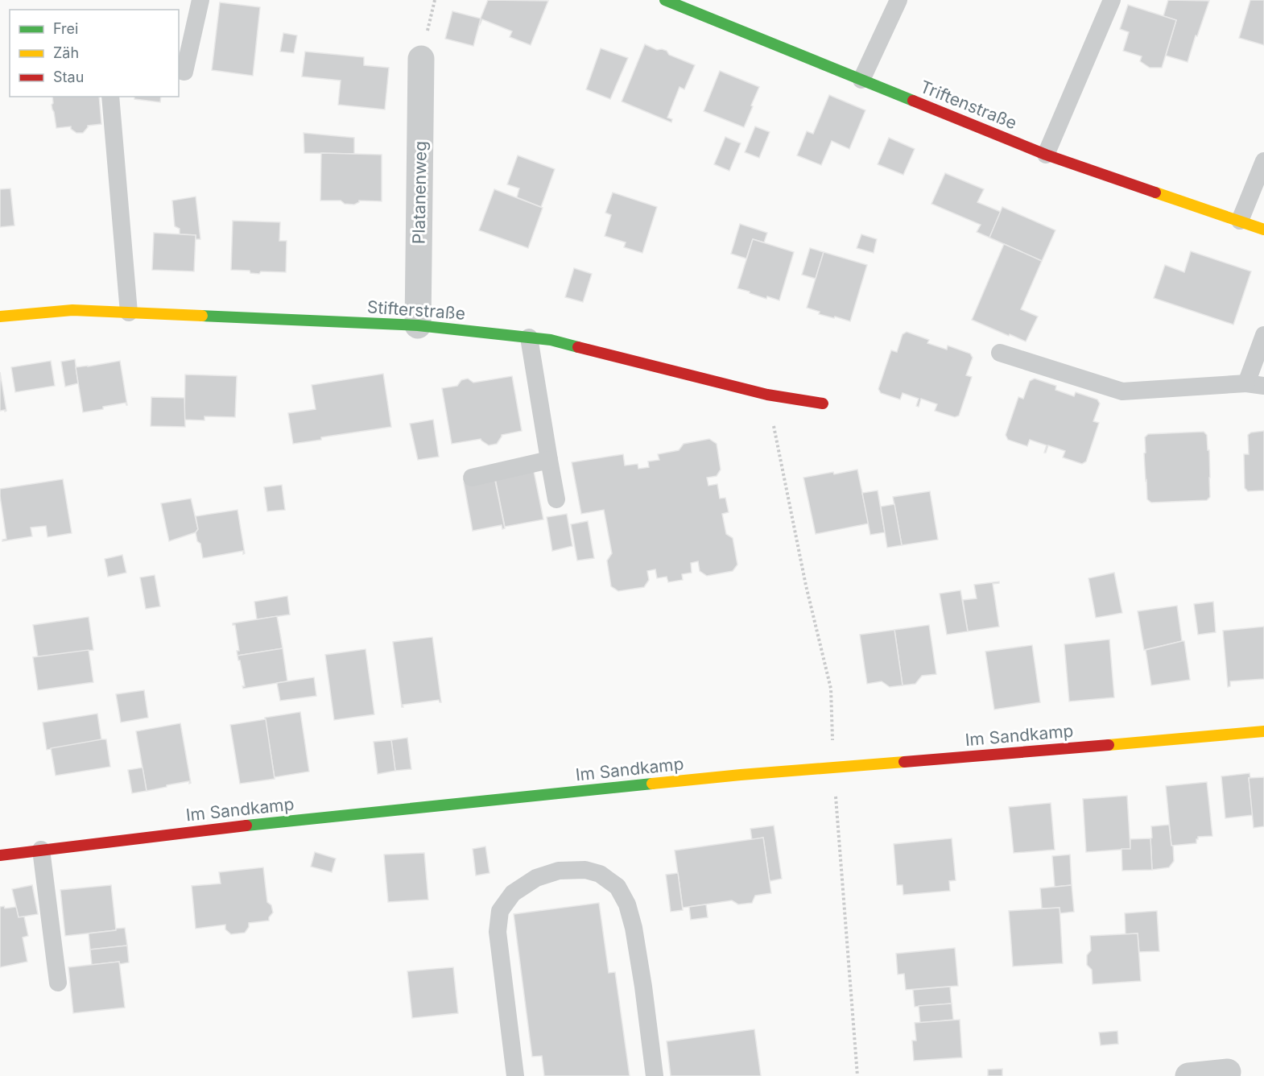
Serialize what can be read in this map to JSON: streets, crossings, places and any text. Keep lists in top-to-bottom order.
{
  "streets": {
    "street": [
      "Triftenstraße",
      "Platanenweg",
      "Stifterstraße",
      "Im Sandkamp"
    ]
  },
  "crossings": [
    ["Platanenweg", "Stifterstraße"]
  ],
  "legend": ["Frei", "Zäh", "Stau"]
}
